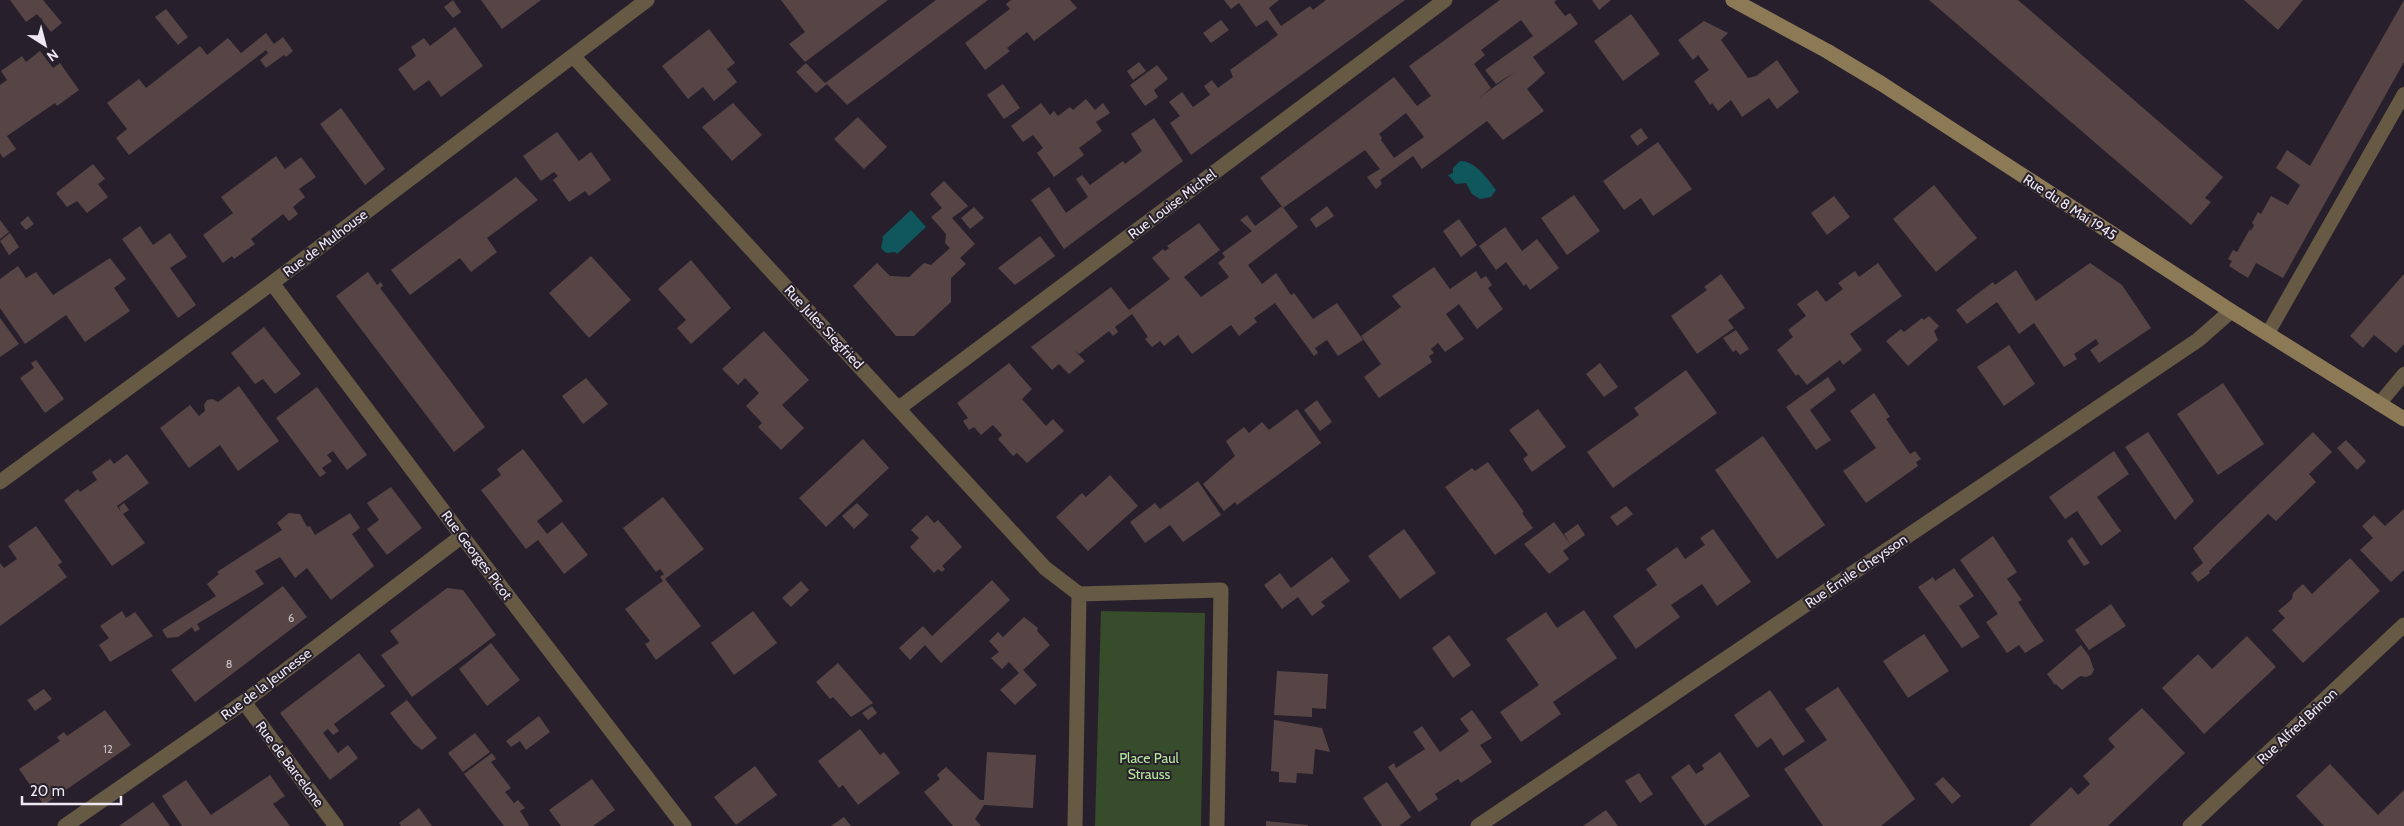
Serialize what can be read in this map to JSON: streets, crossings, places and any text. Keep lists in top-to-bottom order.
{
  "streets": {
    "street": [
      "Rue Louise Michel",
      "Rue du 8 Mai 1945",
      "Rue de Mulhouse",
      "Rue Jules Siegfried",
      "Rue Georges Picot",
      "Rue Émile Cheysson",
      "Rue de la Jeunesse",
      "Rue Alfred Brinon",
      "Rue de Barcelone"
    ]
  },
  "crossings": [
    ["Rue Louise Michel", "Rue Jules Siegfried"],
    ["Rue du 8 Mai 1945", "Rue Émile Cheysson"],
    ["Rue de Mulhouse", "Rue Jules Siegfried"],
    ["Rue de Mulhouse", "Rue Georges Picot"],
    ["Rue Georges Picot", "Rue de la Jeunesse"],
    ["Rue de la Jeunesse", "Rue de Barcelone"]
  ],
  "parks": ["Place Paul Strauss"],
  "house_numbers": ["6", "8", "12"],
  "scale_bar": "20 m",
  "north": "bottom right"
}
